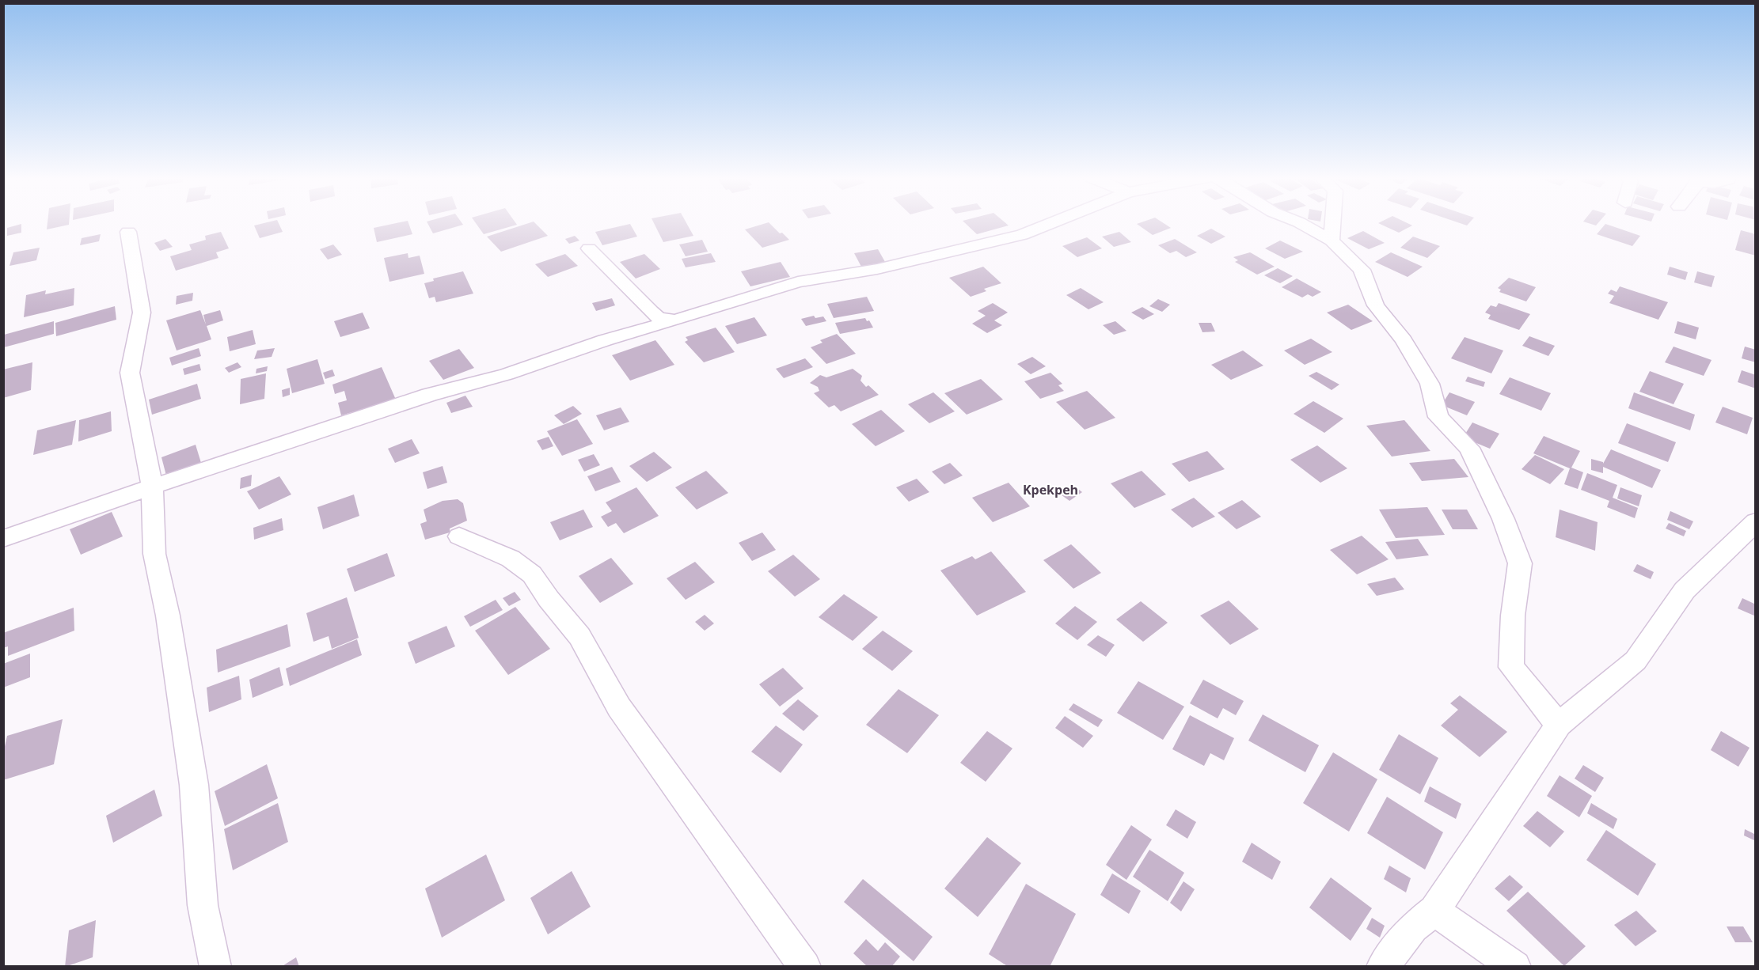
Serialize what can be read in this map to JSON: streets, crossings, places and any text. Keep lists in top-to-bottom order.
{
  "districts": ["Kpekpeh"]
}
